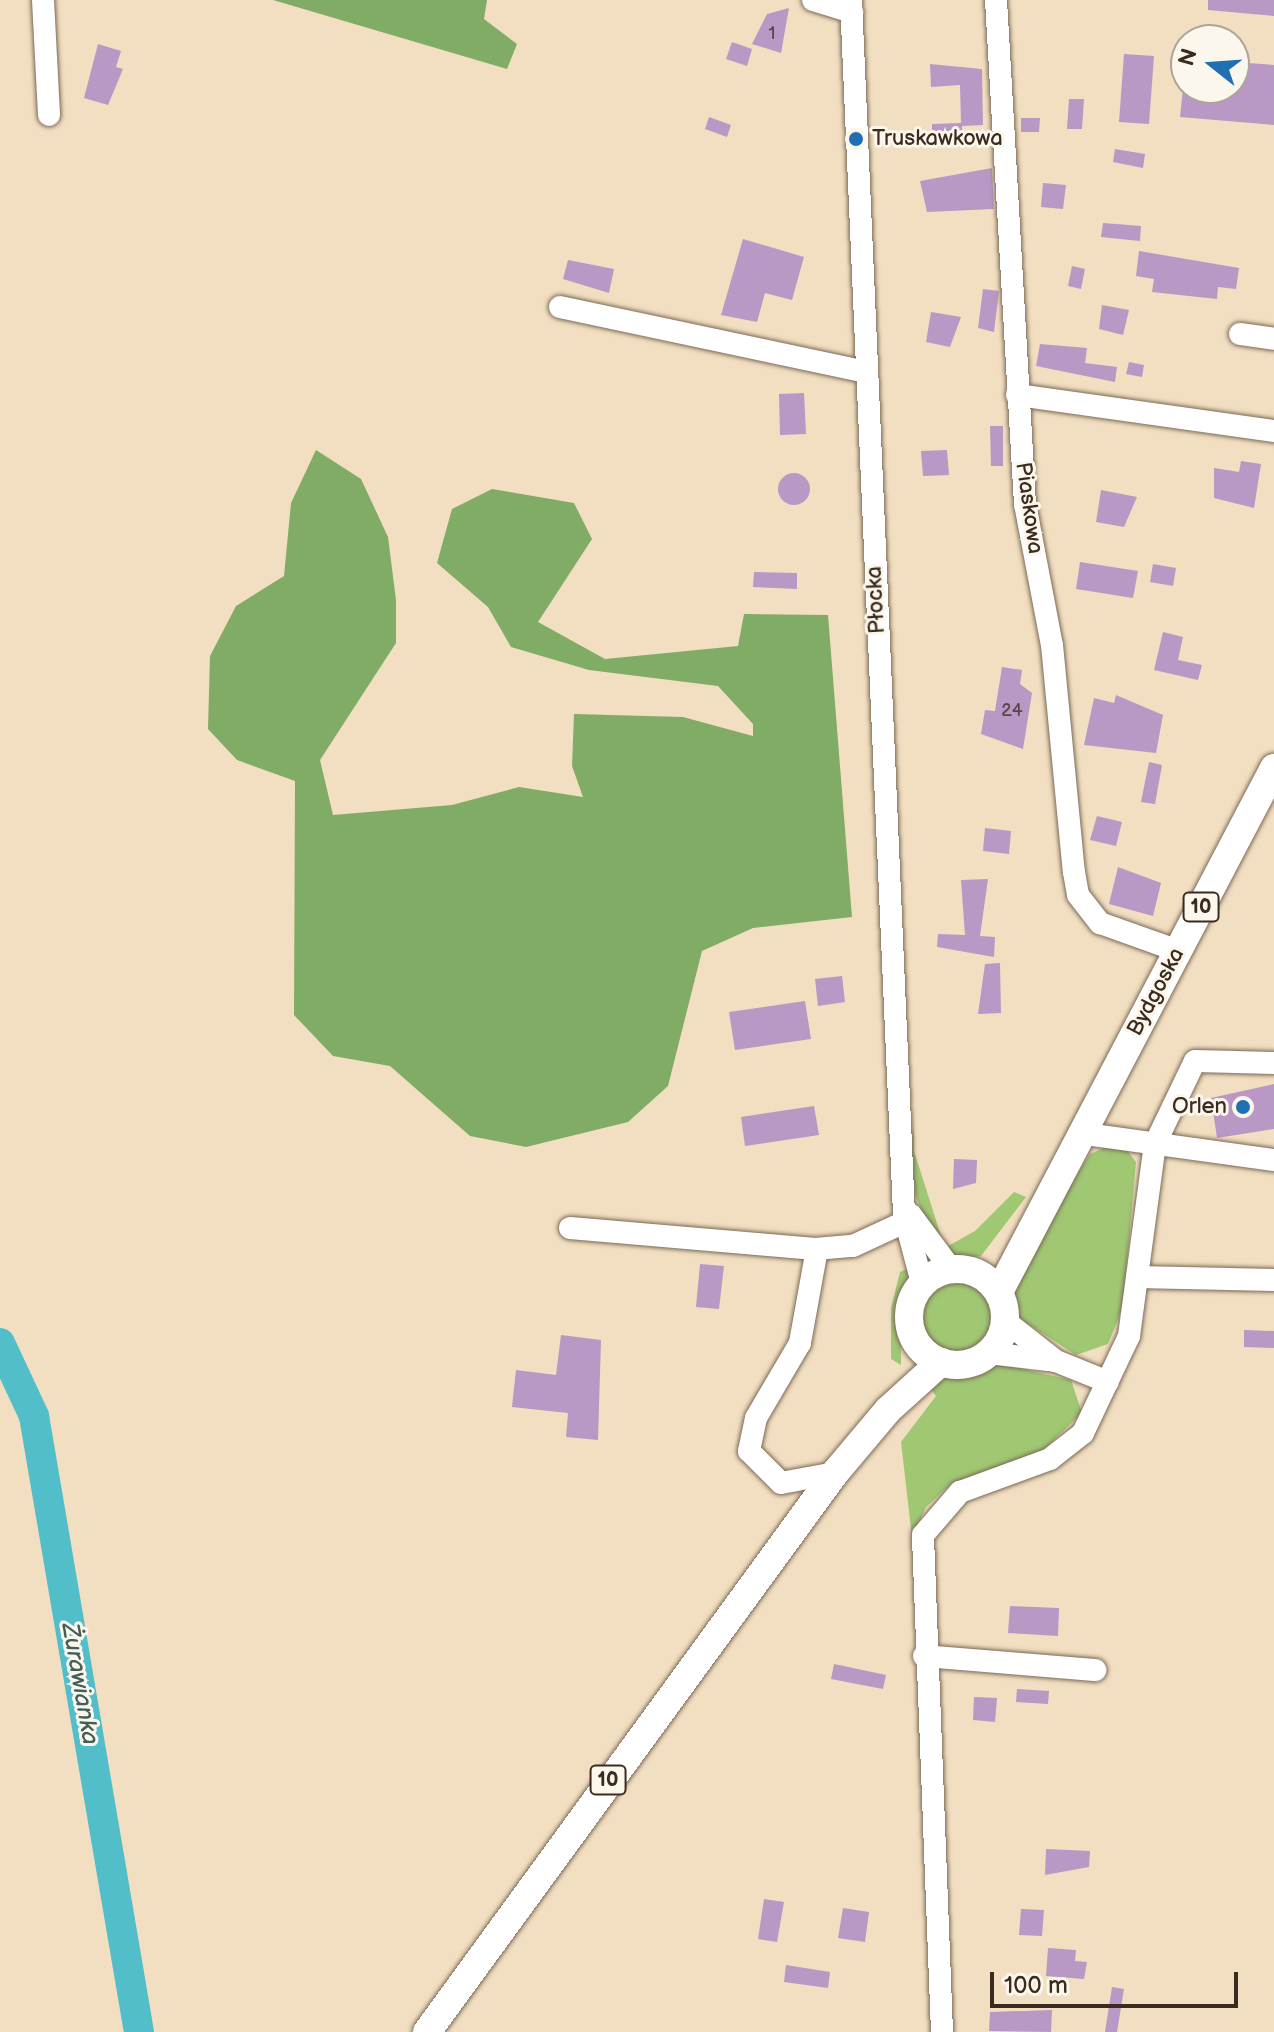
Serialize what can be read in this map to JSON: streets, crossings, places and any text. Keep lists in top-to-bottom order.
{
  "streets": {
    "main road": ["10", "Bydgoska"],
    "street": ["Piaskowa", "Płocka"]
  },
  "crossings": [
    ["Piaskowa", "Bydgoska"],
    ["Płocka", "10"],
    ["10", "Bydgoska"]
  ],
  "water": ["Żurawianka"],
  "places": ["Truskawkowa", "Orlen"],
  "house_numbers": ["1", "24"],
  "scale_bar": "100 m",
  "north": "left"
}
